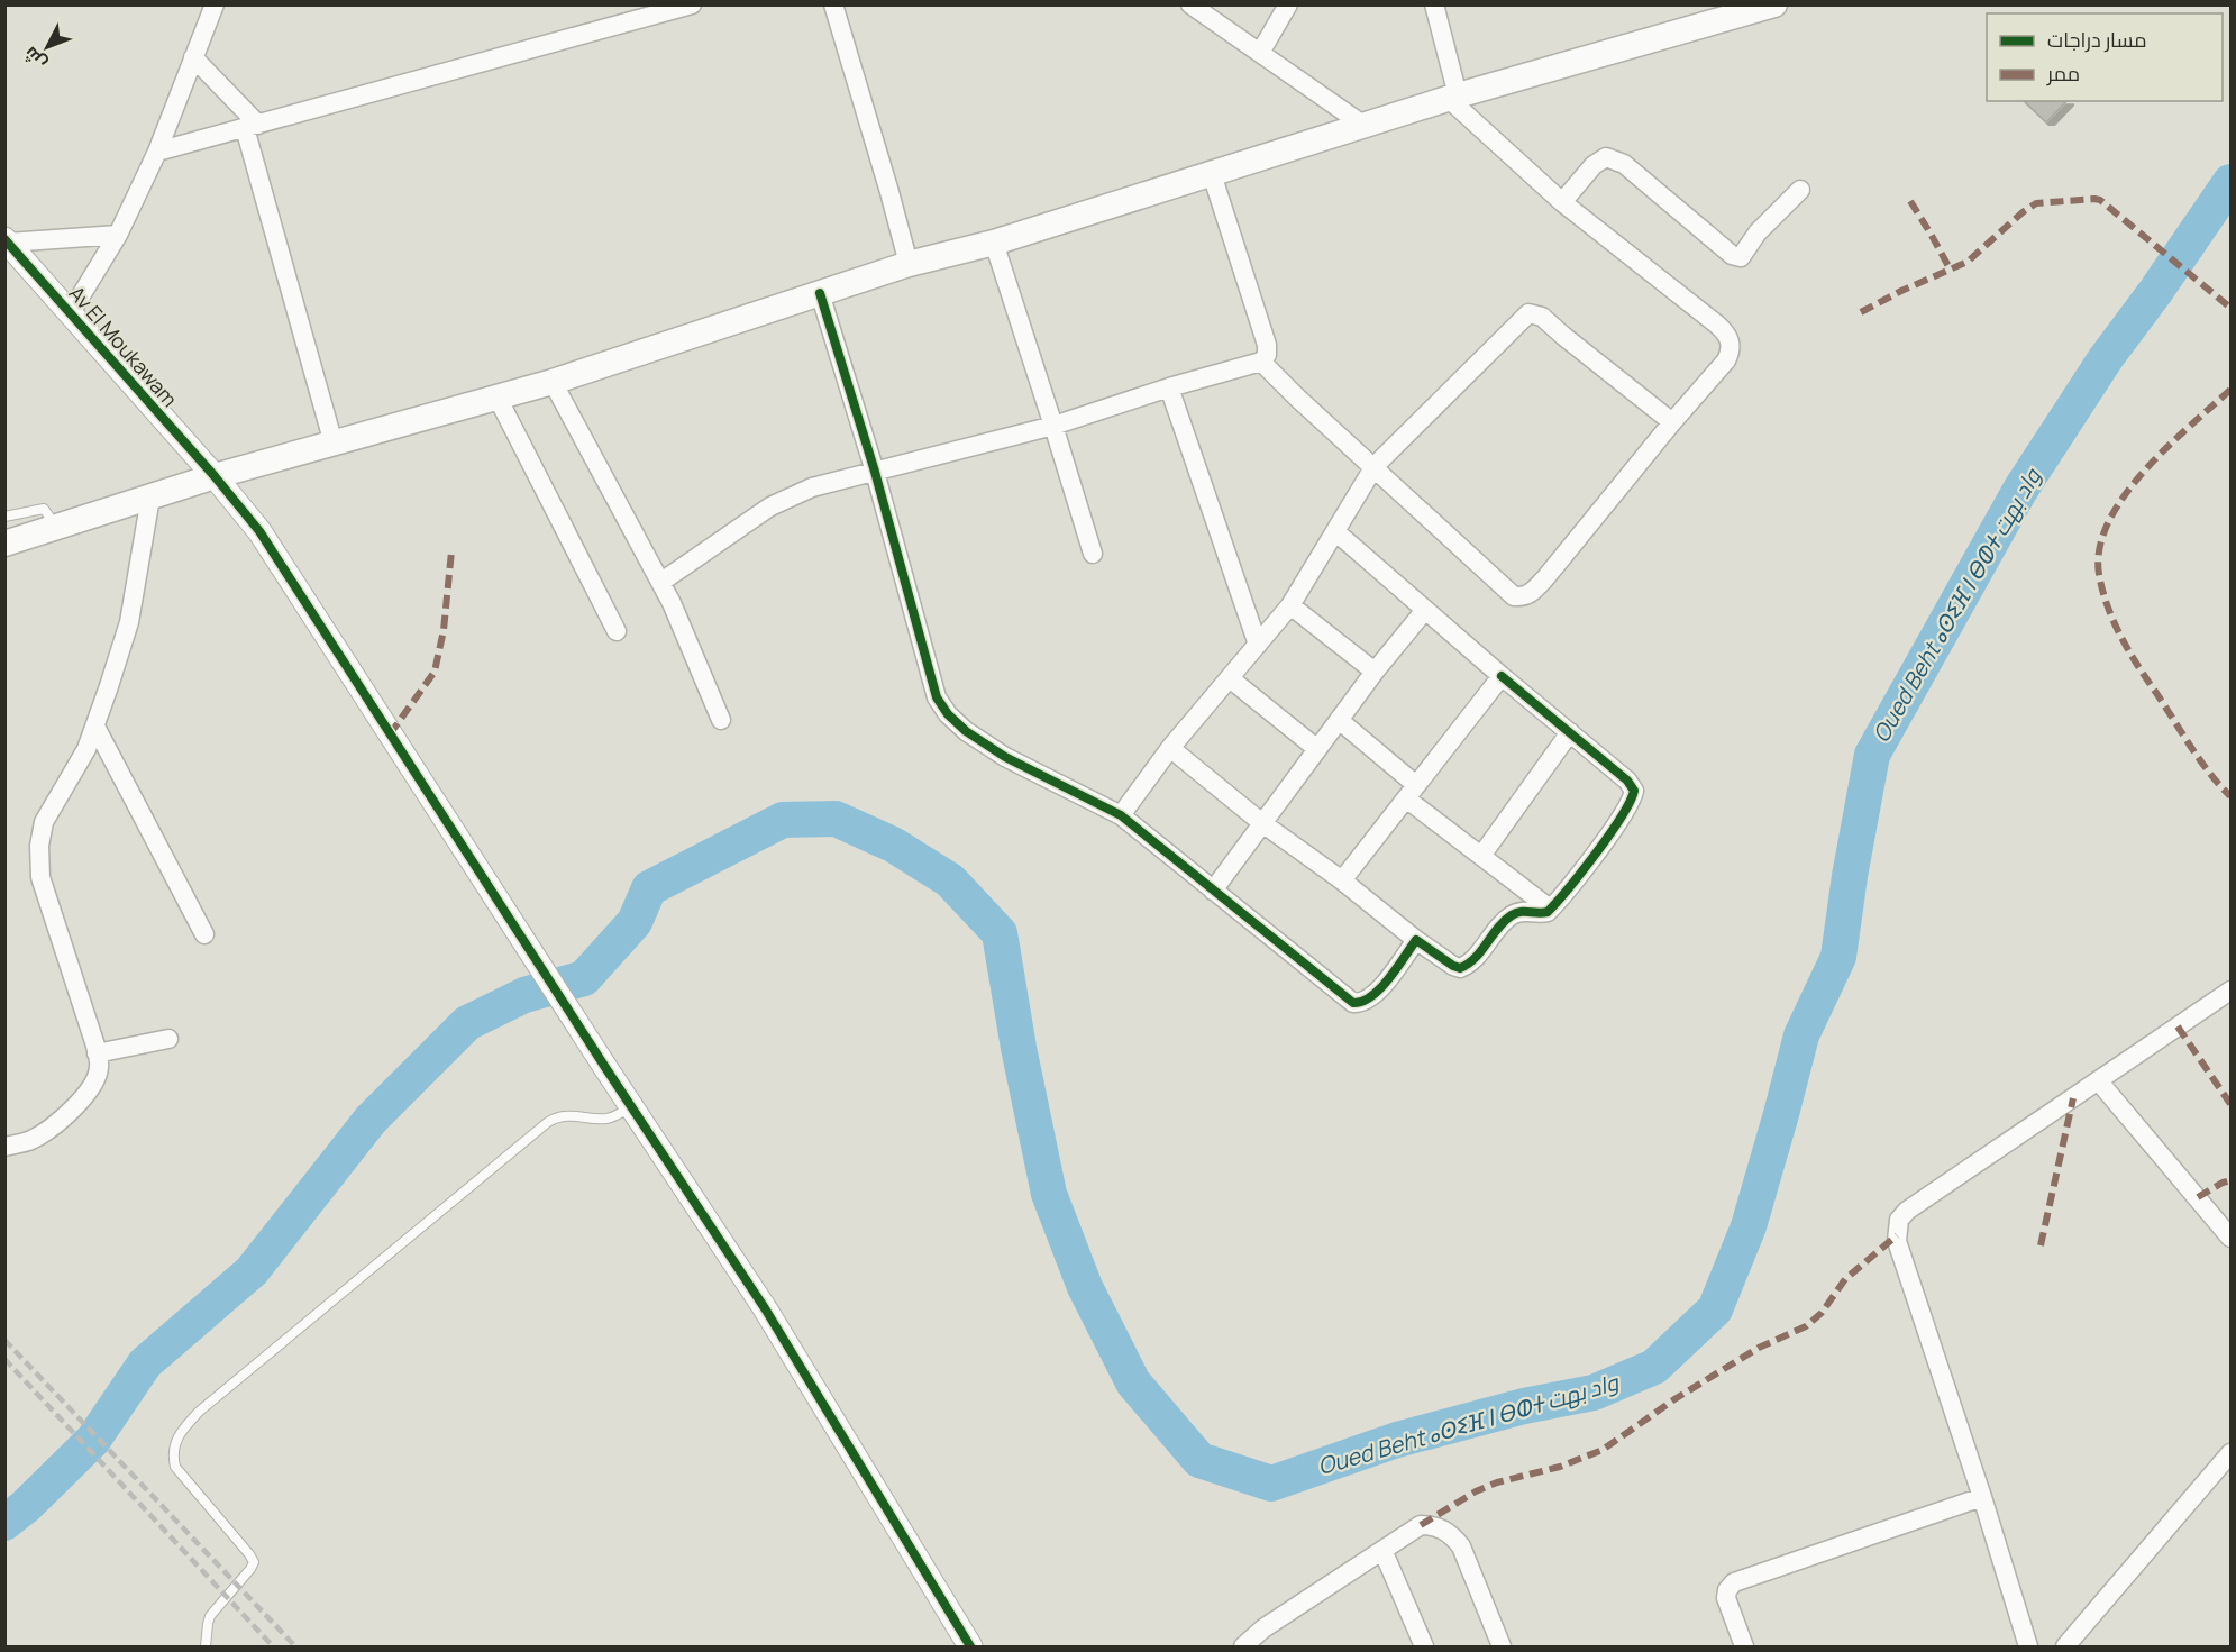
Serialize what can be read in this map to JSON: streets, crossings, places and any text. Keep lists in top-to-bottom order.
{
  "streets": {
    "street": ["Av El Moukawam"]
  },
  "water": ["Oued Beht ⴰⵙⵉⴼ ⵏ ⴱⵀⵜ واد بهت"],
  "legend": ["مسار دراجات", "ممر"],
  "north": "bottom left"
}
